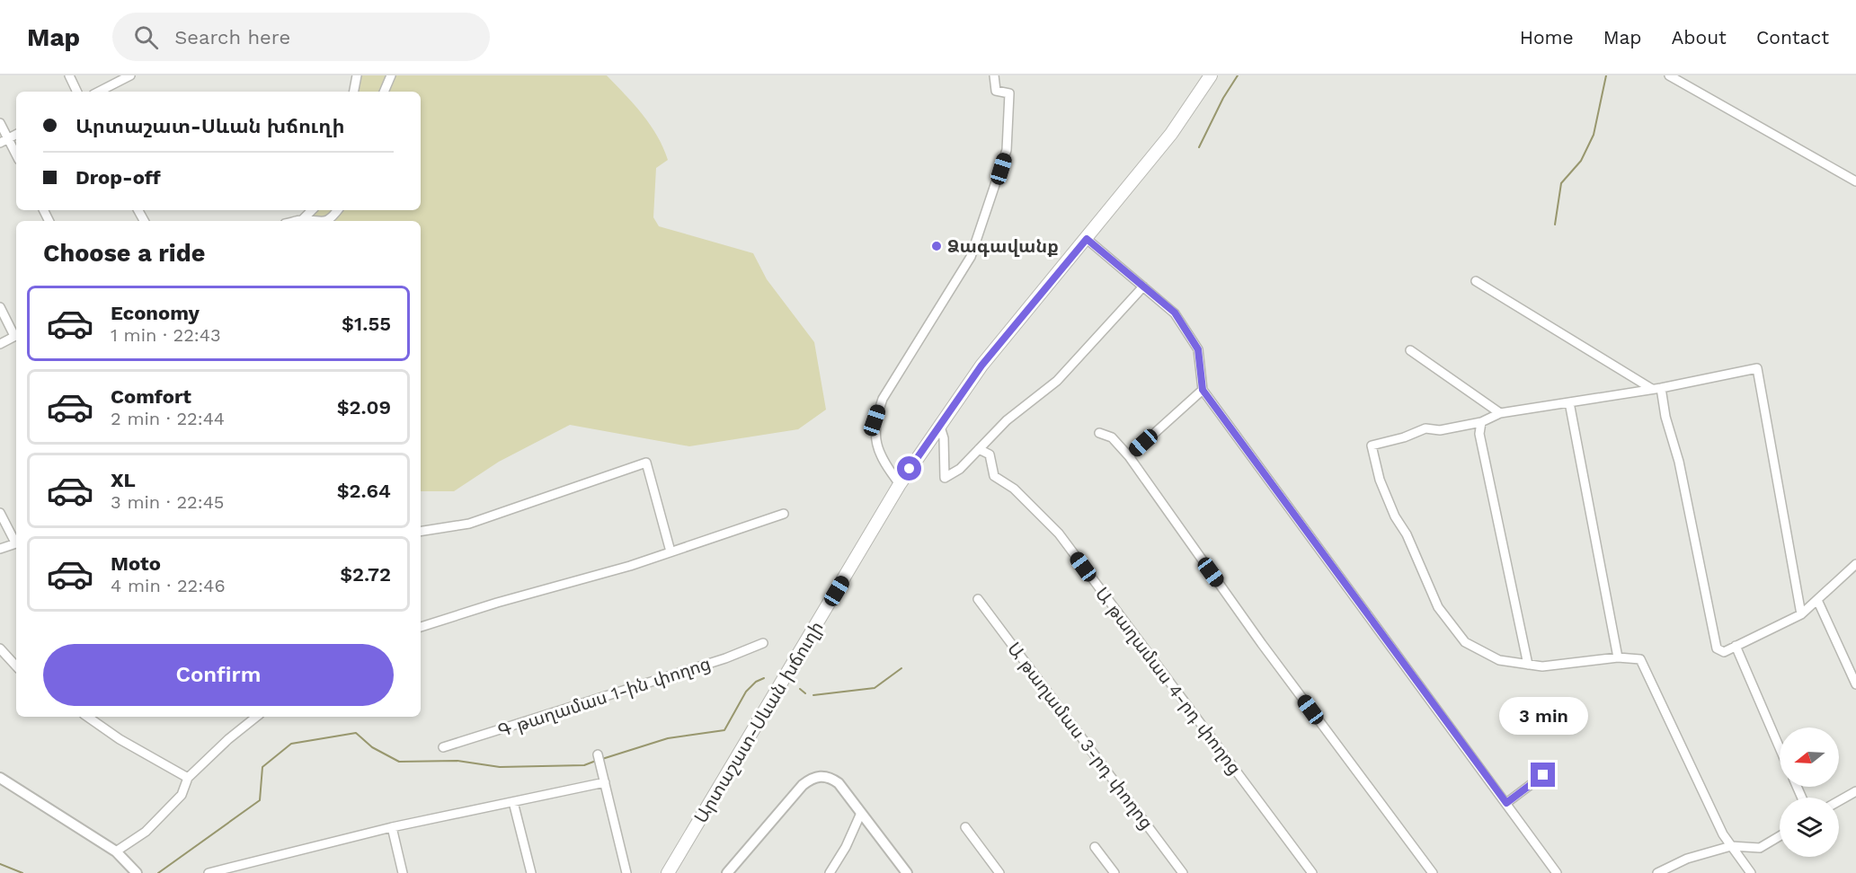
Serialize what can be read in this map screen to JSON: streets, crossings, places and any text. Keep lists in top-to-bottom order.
{
  "streets": {
    "main road": ["Արտաշատ-Սևան խճուղի"],
    "street": ["Ա թաղամաս 4-րդ փողոց", "Գ թաղամաս 1-ին փողոց", "Ա թաղամաս 3-րդ փողոց"]
  },
  "places": ["Ձագավանք"],
  "north": "left",
  "page": {
    "header": "Map",
    "search": "Search here",
    "nav": [
      "Home",
      "Map",
      "About",
      "Contact"
    ],
    "banner": ["Արտաշատ-Սևան խճուղի", "Drop-off"],
    "heading": "Choose a ride",
    "list": [
      {
        "name": "Economy",
        "note": "1 min · 22:43",
        "value": "$1.55"
      },
      {
        "name": "Comfort",
        "note": "2 min · 22:44",
        "value": "$2.09"
      },
      {
        "name": "XL",
        "note": "3 min · 22:45",
        "value": "$2.64"
      },
      {
        "name": "Moto",
        "note": "4 min · 22:46",
        "value": "$2.72"
      }
    ],
    "buttons": "Confirm",
    "bubble": "3 min"
  }
}
